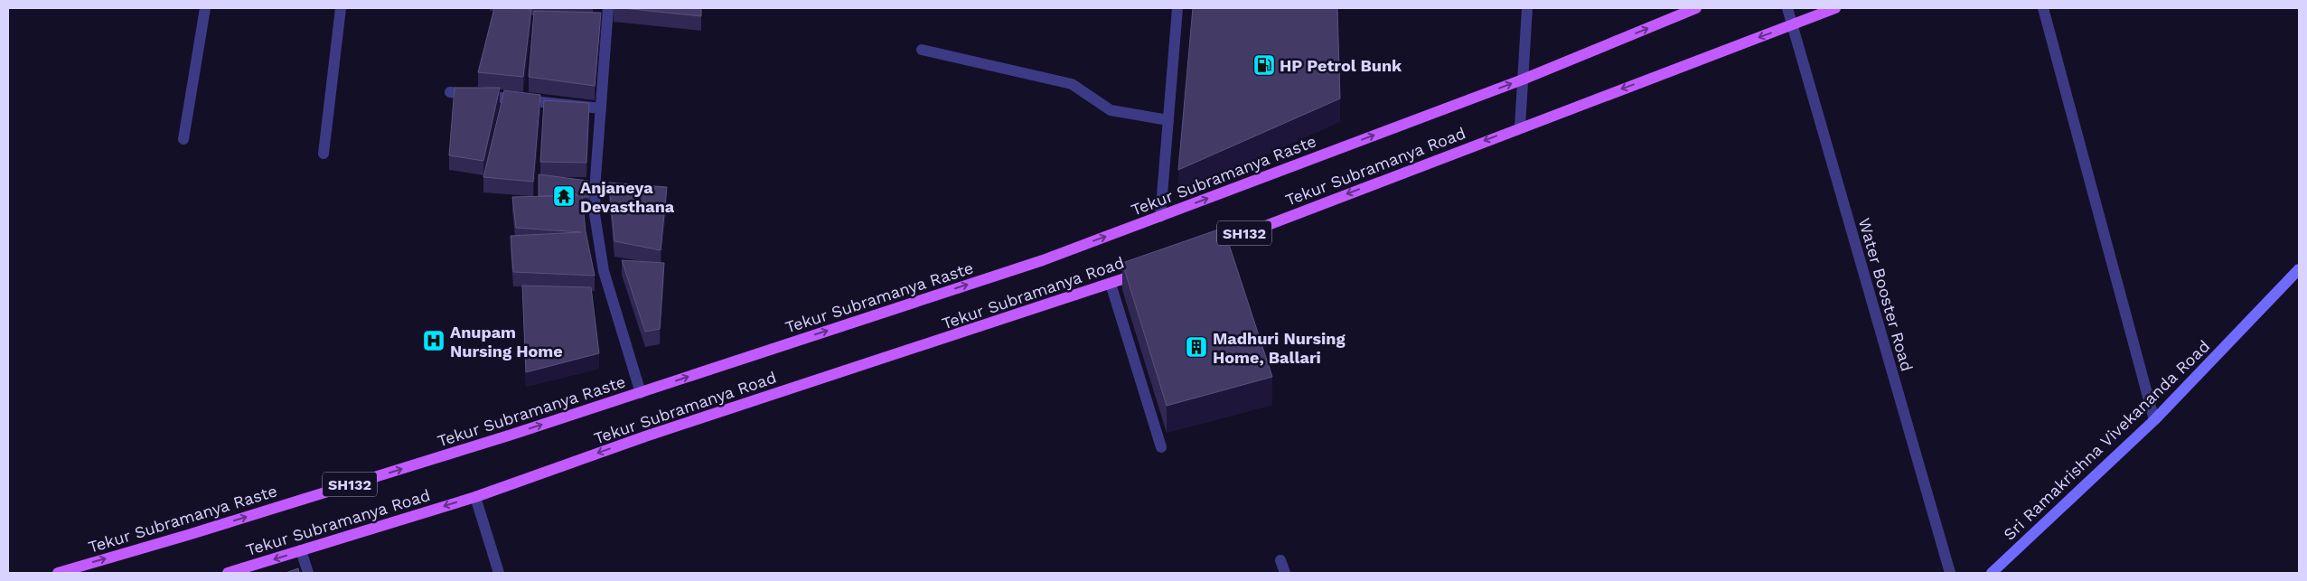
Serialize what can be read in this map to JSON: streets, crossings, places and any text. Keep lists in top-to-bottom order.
{
  "streets": {
    "main road": [
      "Tekur Subramanya Road",
      "Tekur Subramanya Raste",
      "SH132",
      "Sri Ramakrishna Vivekananda Road"
    ],
    "street": ["Water Booster Road"]
  },
  "crossings": [
    ["Tekur Subramanya Road", "Water Booster Road"]
  ],
  "one_way": ["Tekur Subramanya Road", "Tekur Subramanya Raste"],
  "places": {
    "fuel station": ["HP Petrol Bunk"],
    "temple": ["Anjaneya Devasthana"],
    "hospital": ["Anupam Nursing Home"],
    "building": ["Madhuri Nursing Home, Ballari"]
  }
}
